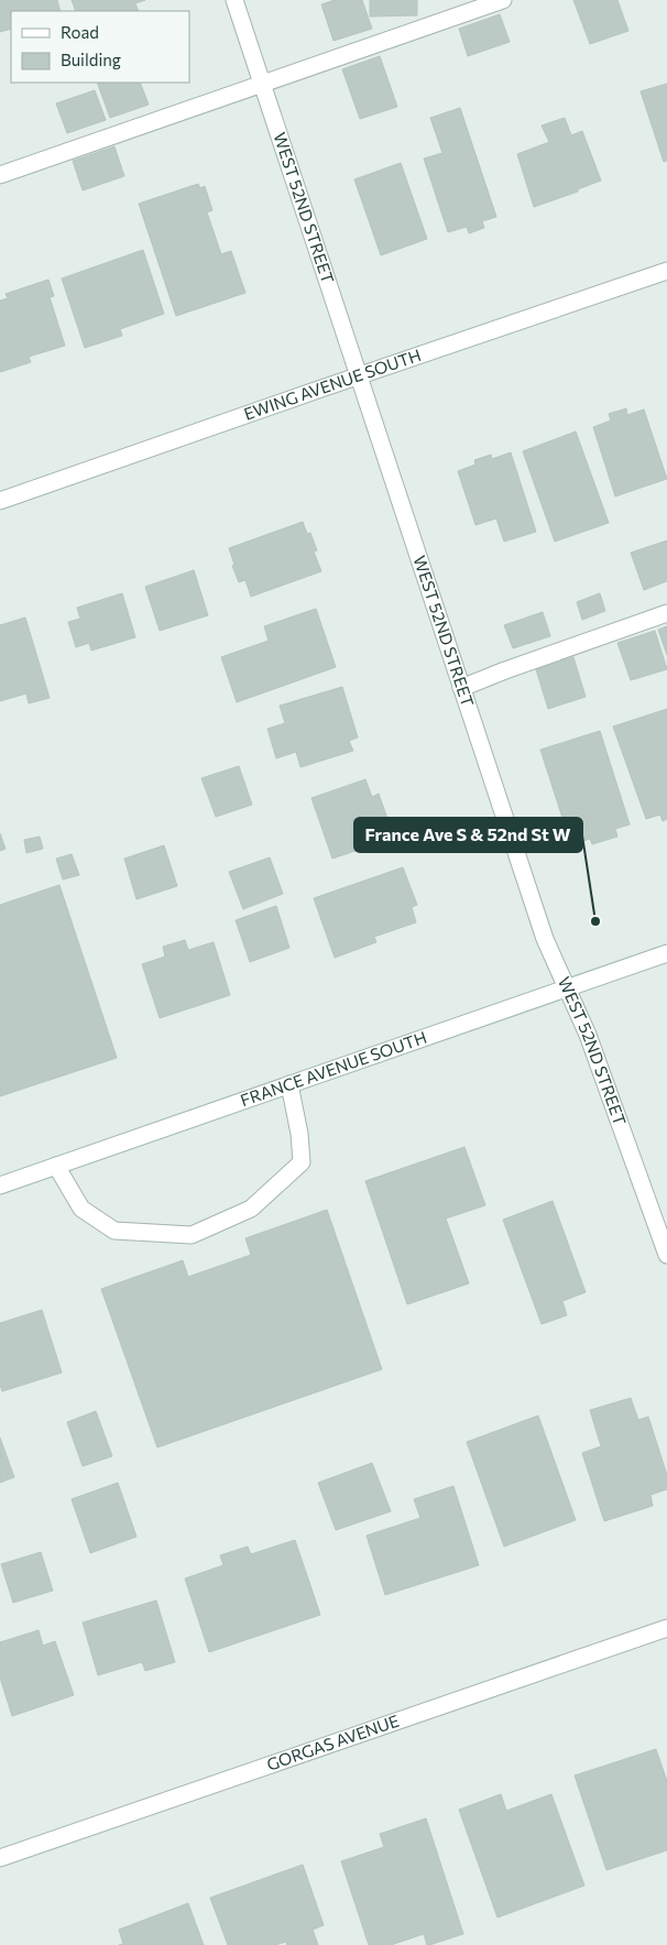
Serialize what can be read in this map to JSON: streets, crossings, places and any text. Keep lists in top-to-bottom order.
{
  "streets": {
    "street": [
      "WEST 52ND STREET",
      "EWING AVENUE SOUTH",
      "FRANCE AVENUE SOUTH",
      "GORGAS AVENUE"
    ]
  },
  "crossings": [
    ["WEST 52ND STREET", "EWING AVENUE SOUTH"],
    ["WEST 52ND STREET", "FRANCE AVENUE SOUTH"]
  ],
  "places": ["France Ave S & 52nd St W"],
  "legend": ["Road", "Building"]
}
